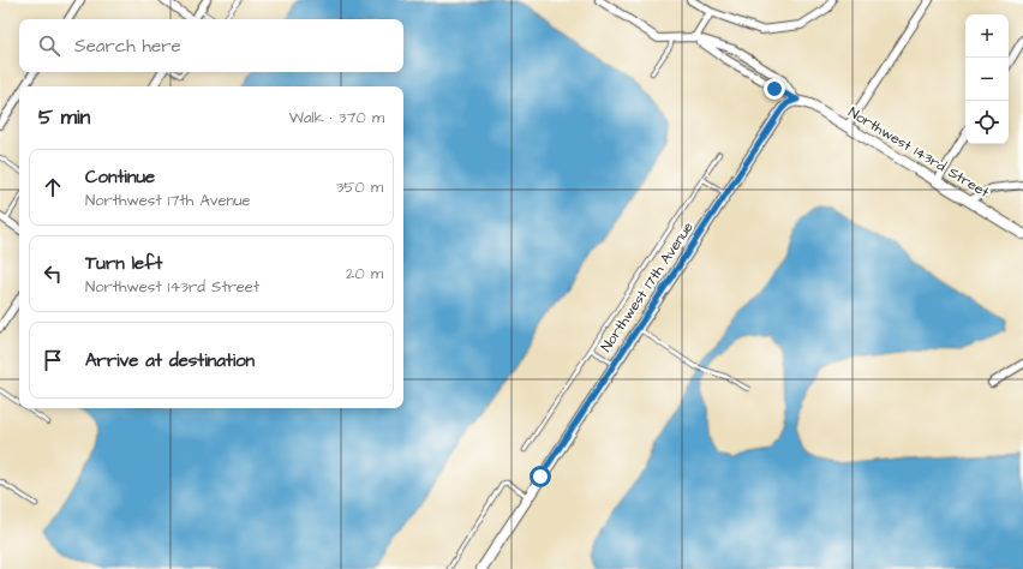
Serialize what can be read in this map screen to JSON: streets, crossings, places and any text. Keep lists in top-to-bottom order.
{
  "streets": {
    "street": ["Northwest 143rd Street", "Northwest 17th Avenue"]
  },
  "crossings": [
    ["Northwest 143rd Street", "Northwest 17th Avenue"]
  ],
  "page": {
    "map_buttons": ["+", "−"],
    "search": "Search here",
    "heading": ["5 min", "Walk · 370 m"],
    "list": [
      ["Continue", "Northwest 17th Avenue", "350 m"],
      ["Turn left", "Northwest 143rd Street", "20 m"],
      "Arrive at destination"
    ]
  }
}
